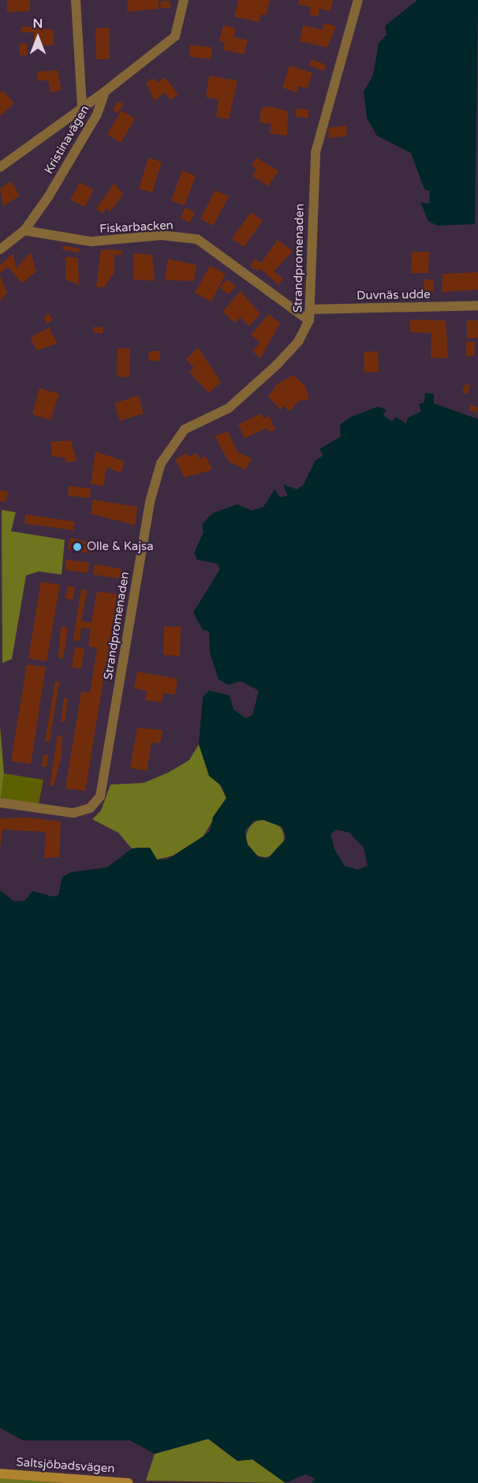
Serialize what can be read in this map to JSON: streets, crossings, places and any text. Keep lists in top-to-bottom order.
{
  "streets": {
    "street": [
      "Kristinavägen",
      "Fiskarbacken",
      "Strandpromenaden",
      "Duvnäs udde",
      "Saltsjöbadsvägen"
    ]
  },
  "crossings": [
    ["Kristinavägen", "Fiskarbacken"],
    ["Fiskarbacken", "Strandpromenaden"],
    ["Strandpromenaden", "Duvnäs udde"]
  ],
  "places": ["Olle & Kajsa"],
  "north": "top"
}
